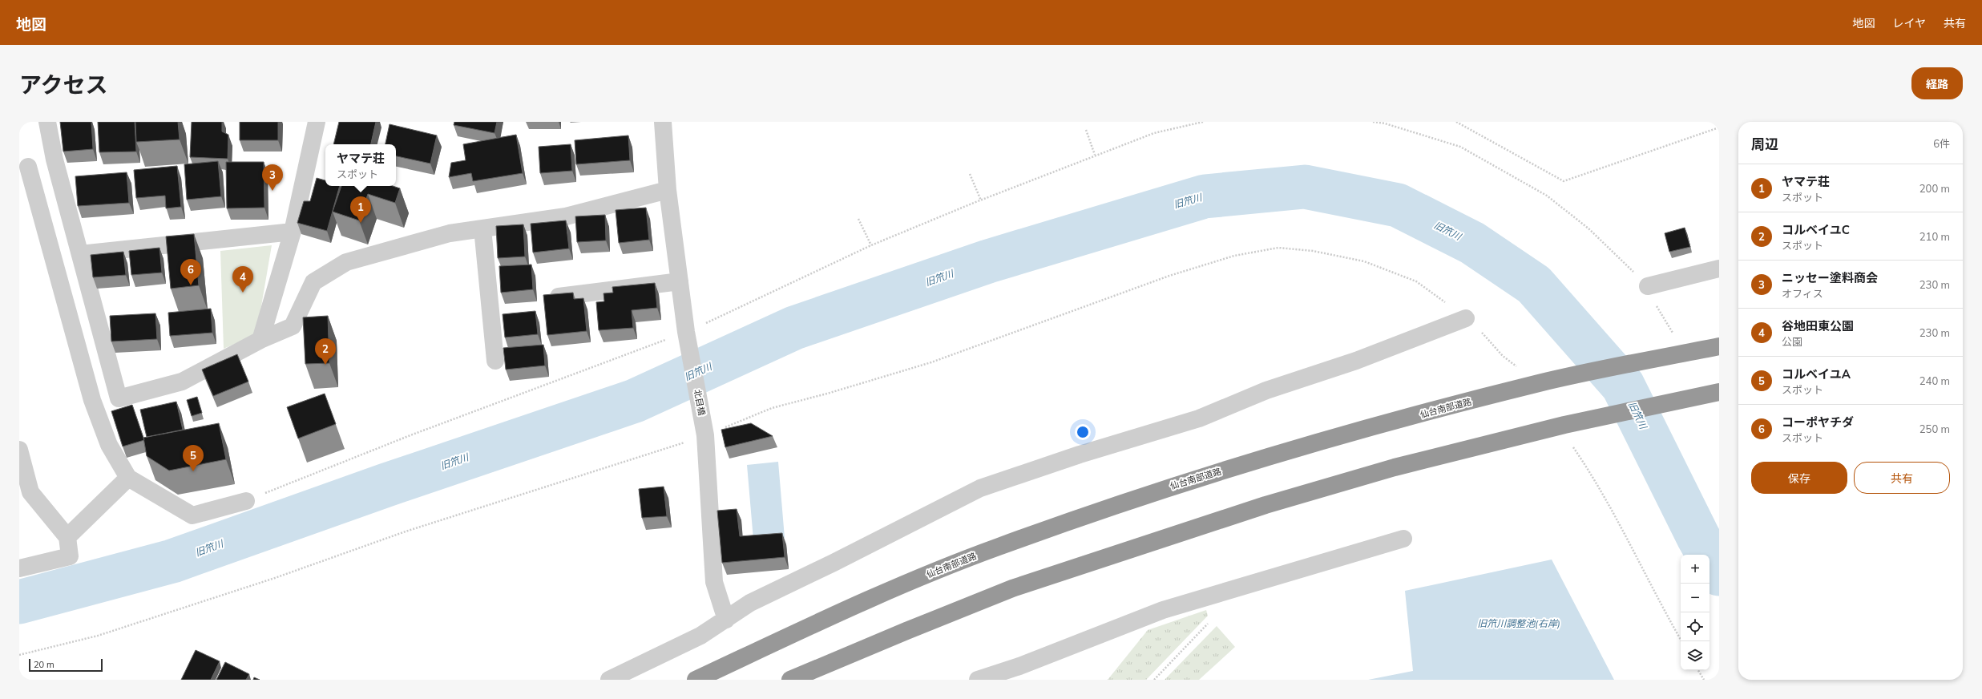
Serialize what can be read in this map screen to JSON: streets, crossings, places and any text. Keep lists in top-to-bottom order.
{
  "streets": {
    "highway": ["仙台南部道路"],
    "street": ["北目橋"]
  },
  "water": ["旧笊川", "旧笊川調整池(右岸)"],
  "scale_bar": "20 m",
  "page": {
    "header": "地図",
    "nav": ["地図", "レイヤ", "共有"],
    "title": "アクセス",
    "buttons": [
      "経路",
      ["保存", "共有"]
    ],
    "heading": ["周辺", "6件"],
    "popup": ["ヤマテ荘", "スポット"],
    "list": [
      {
        "mark": "1",
        "name": "ヤマテ荘",
        "note": "スポット",
        "value": "200 m"
      },
      {
        "mark": "2",
        "name": "コルベイユC",
        "note": "スポット",
        "value": "210 m"
      },
      {
        "mark": "3",
        "name": "ニッセー塗料商会",
        "note": "オフィス",
        "value": "230 m"
      },
      {
        "mark": "4",
        "name": "谷地田東公園",
        "note": "公園",
        "value": "230 m"
      },
      {
        "mark": "5",
        "name": "コルベイユA",
        "note": "スポット",
        "value": "240 m"
      },
      {
        "mark": "6",
        "name": "コーポヤチダ",
        "note": "スポット",
        "value": "250 m"
      }
    ],
    "pins": [
      "3",
      "1",
      "6",
      "4",
      "2",
      "5"
    ],
    "map_buttons": ["+", "−"],
    "scale": "20 m"
  }
}
